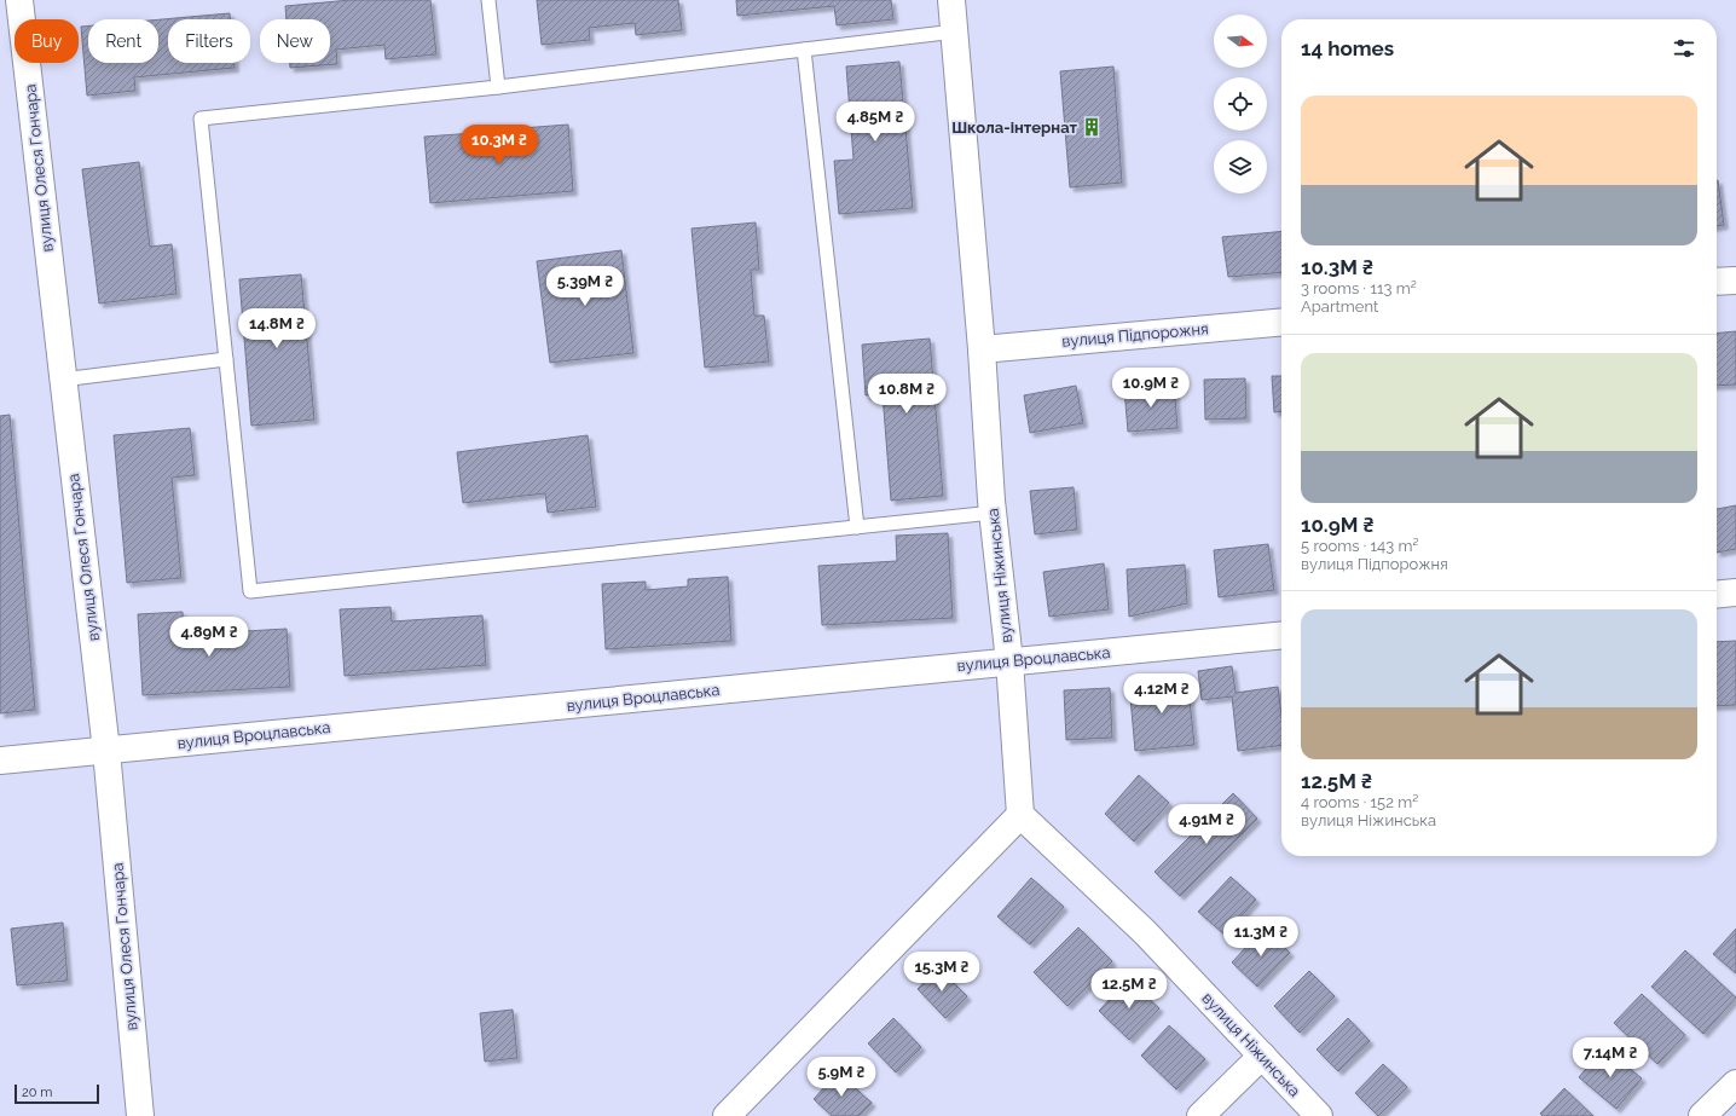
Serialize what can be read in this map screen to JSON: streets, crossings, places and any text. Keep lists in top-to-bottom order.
{
  "streets": {
    "street": [
      "вулиця Олеся Гончара",
      "вулиця Підпорожня",
      "вулиця Ніжинська",
      "вулиця Вроцлавська"
    ]
  },
  "crossings": [
    ["вулиця Олеся Гончара", "вулиця Вроцлавська"],
    ["вулиця Підпорожня", "вулиця Ніжинська"],
    ["вулиця Ніжинська", "вулиця Вроцлавська"]
  ],
  "places": {
    "building": ["Школа-інтернат"]
  },
  "scale_bar": "20 m",
  "north": "right",
  "page": {
    "chip": [
      "Buy",
      "Rent",
      "Filters",
      "New"
    ],
    "heading": "14 homes",
    "list": [
      {
        "name": "10.3M ₴",
        "note": "3 rooms · 113 m² · Apartment"
      },
      {
        "name": "10.9M ₴",
        "note": "5 rooms · 143 m² · вулиця Підпорожня"
      },
      {
        "name": "12.5M ₴",
        "note": "4 rooms · 152 m² · вулиця Ніжинська"
      }
    ],
    "price": [
      "4.85M ₴",
      "10.3M ₴",
      "5.39M ₴",
      "14.8M ₴",
      "10.9M ₴",
      "10.8M ₴",
      "4.89M ₴",
      "4.12M ₴",
      "4.91M ₴",
      "11.3M ₴",
      "15.3M ₴",
      "12.5M ₴",
      "7.14M ₴",
      "5.9M ₴"
    ],
    "scale": "20 m"
  }
}
